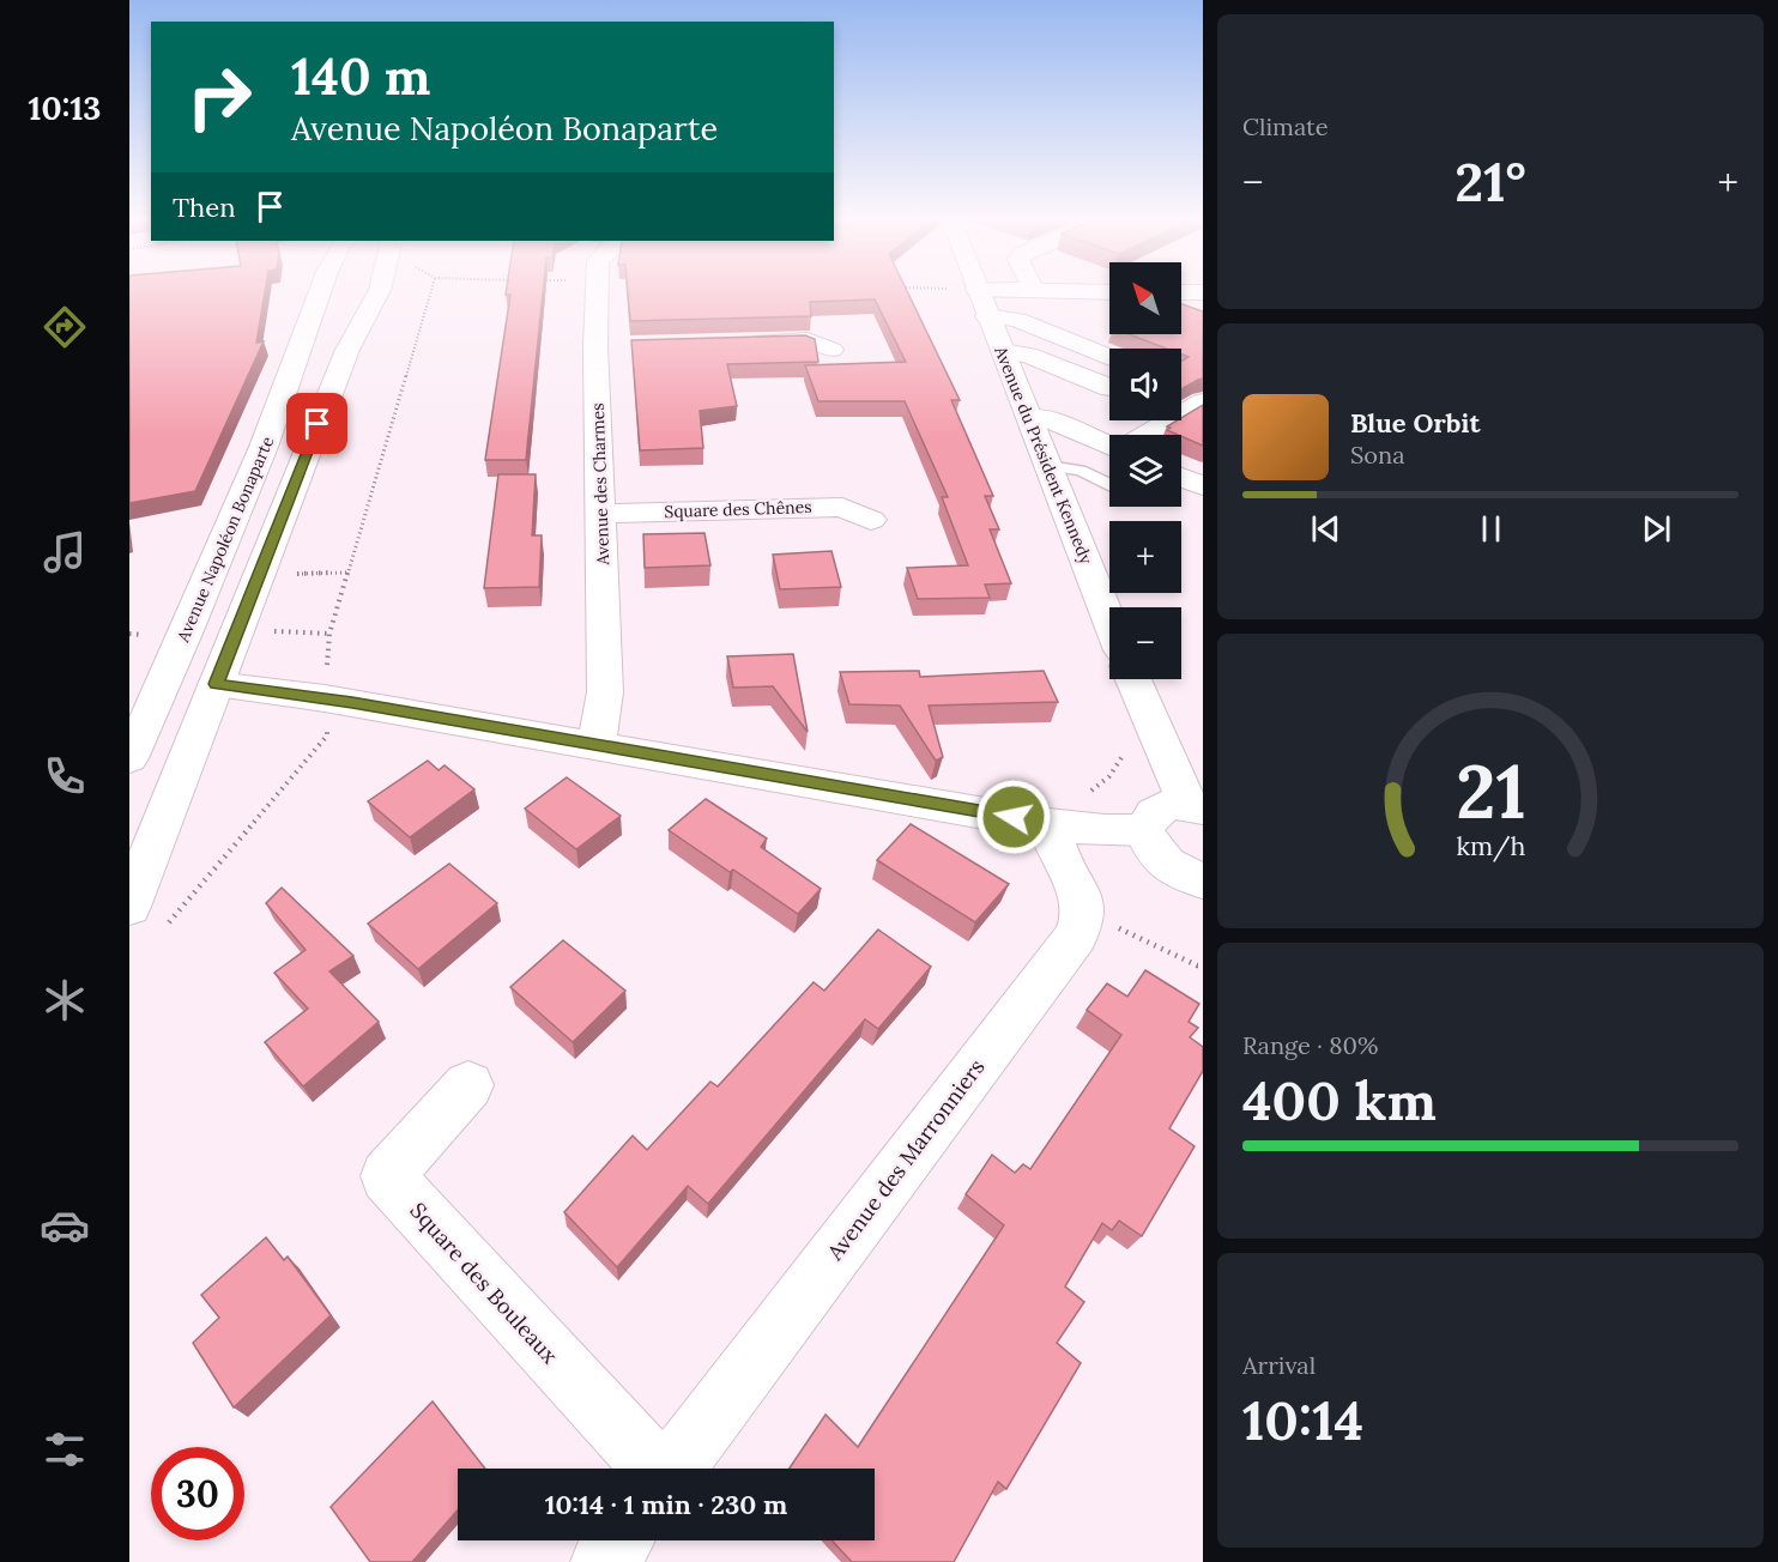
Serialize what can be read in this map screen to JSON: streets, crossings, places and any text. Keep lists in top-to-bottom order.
{
  "streets": {
    "street": [
      "Avenue du Président Kennedy",
      "Avenue des Charmes",
      "Square des Chênes",
      "Avenue Napoléon Bonaparte",
      "Avenue des Marronniers",
      "Square des Bouleaux"
    ]
  },
  "crossings": [
    ["Avenue des Charmes", "Square des Chênes"]
  ],
  "north": "top left",
  "page": {
    "tabs": "10:13",
    "tile": [
      "Climate",
      ["Range · 80%", "400 km"],
      ["Arrival", "10:14"]
    ],
    "turn": ["140 m", "Avenue Napoléon Bonaparte"],
    "heat": ["−", "21°", "+"],
    "then": "Then",
    "map_buttons": ["+", "−"],
    "song": ["Blue Orbit", "Sona"],
    "limit": "30",
    "trip": "10:14 · 1 min · 230 m",
    "gauge": ["21", "km/h"]
  }
}
